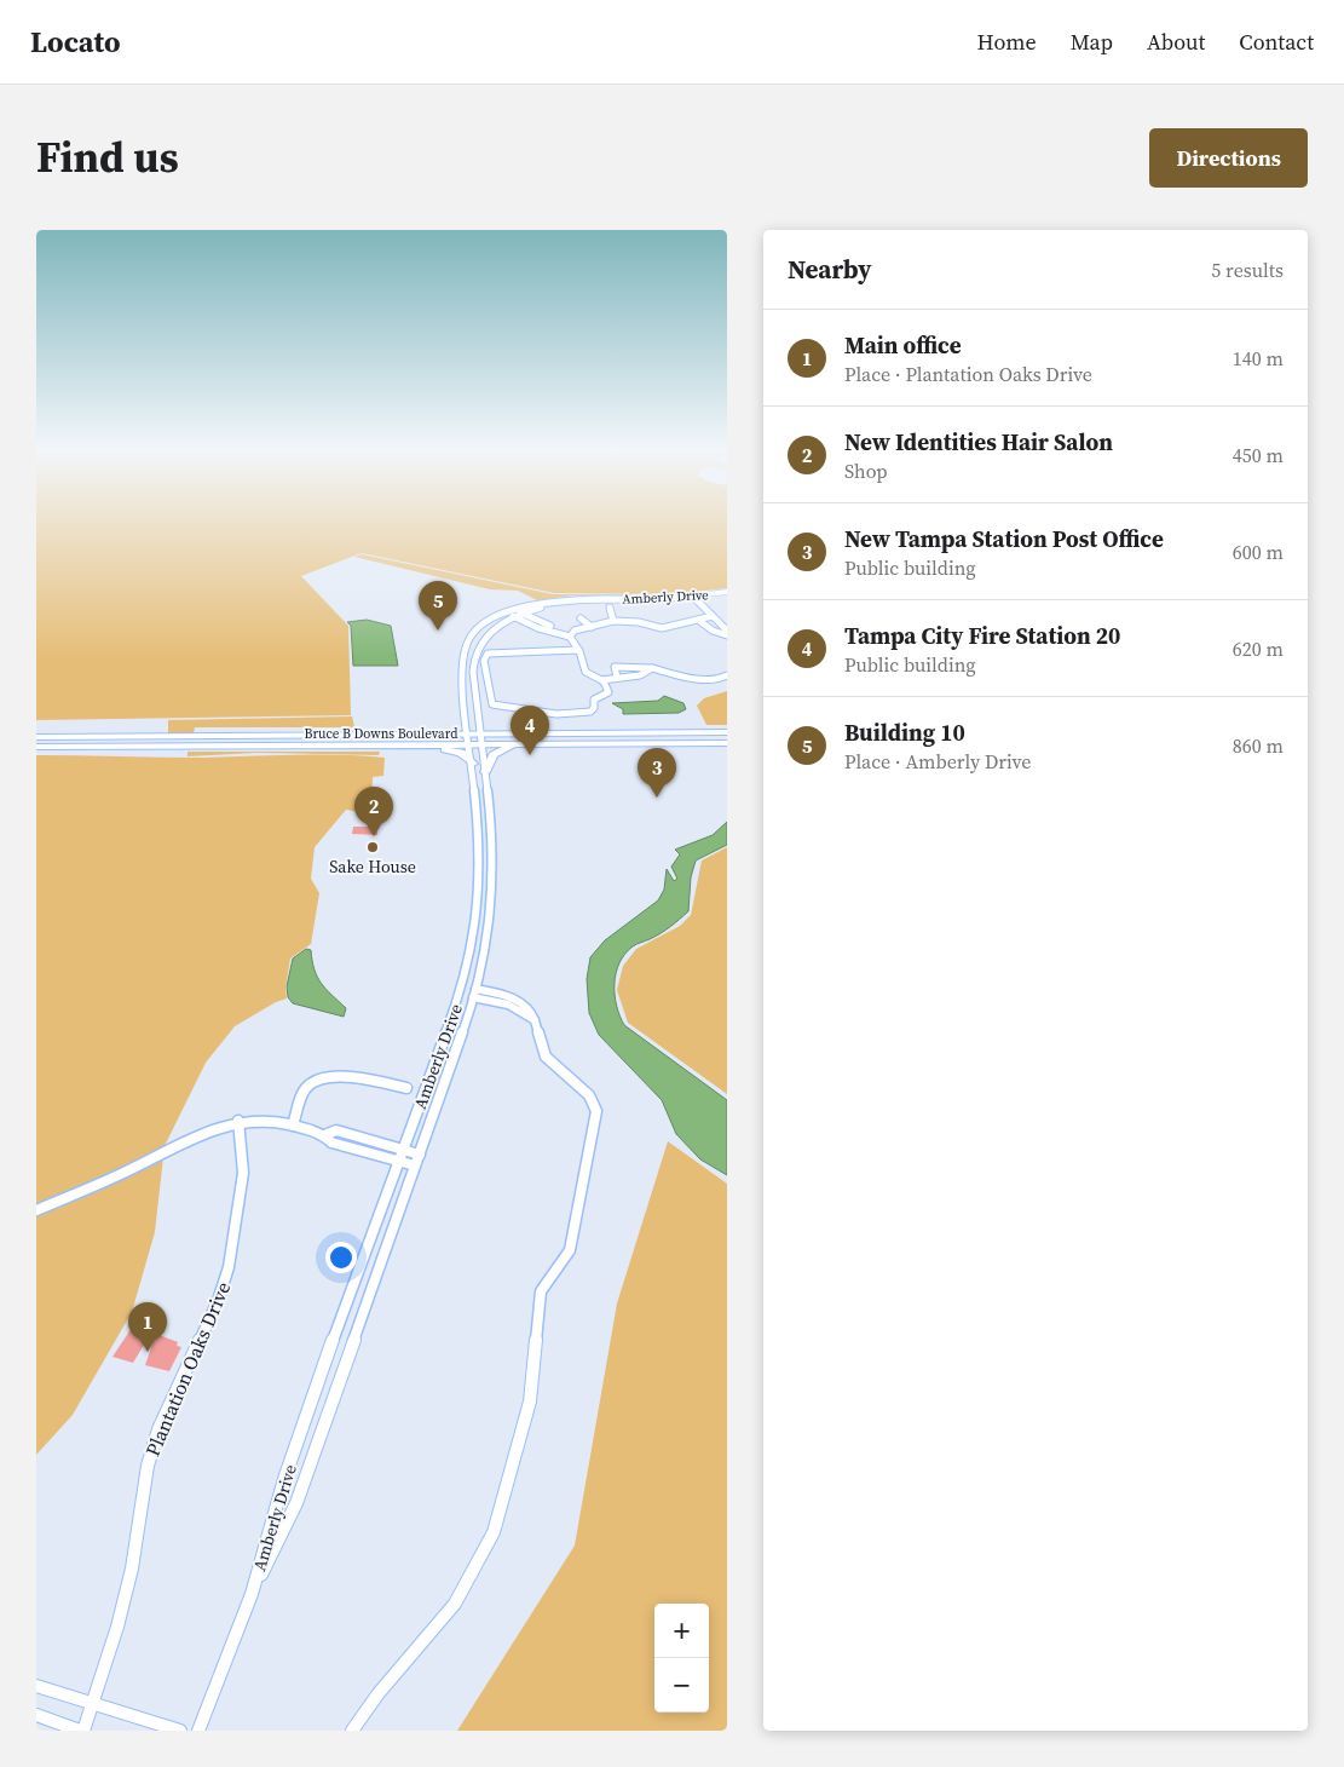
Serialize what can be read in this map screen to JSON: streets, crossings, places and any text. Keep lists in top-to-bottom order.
{
  "streets": {
    "main road": ["Bruce B Downs Boulevard"],
    "street": ["Amberly Drive", "Plantation Oaks Drive"]
  },
  "crossings": [
    ["Amberly Drive", "Bruce B Downs Boulevard"]
  ],
  "places": ["Sake House"],
  "page": {
    "header": "Locato",
    "nav": [
      "Home",
      "Map",
      "About",
      "Contact"
    ],
    "title": "Find us",
    "buttons": "Directions",
    "heading": ["Nearby", "5 results"],
    "list": [
      {
        "mark": "1",
        "name": "Main office",
        "note": "Place · Plantation Oaks Drive",
        "value": "140 m"
      },
      {
        "mark": "2",
        "name": "New Identities Hair Salon",
        "note": "Shop",
        "value": "450 m"
      },
      {
        "mark": "3",
        "name": "New Tampa Station Post Office",
        "note": "Public building",
        "value": "600 m"
      },
      {
        "mark": "4",
        "name": "Tampa City Fire Station 20",
        "note": "Public building",
        "value": "620 m"
      },
      {
        "mark": "5",
        "name": "Building 10",
        "note": "Place · Amberly Drive",
        "value": "860 m"
      }
    ],
    "pins": [
      "5",
      "4",
      "3",
      "2",
      "1"
    ],
    "map_buttons": ["+", "−"]
  }
}
